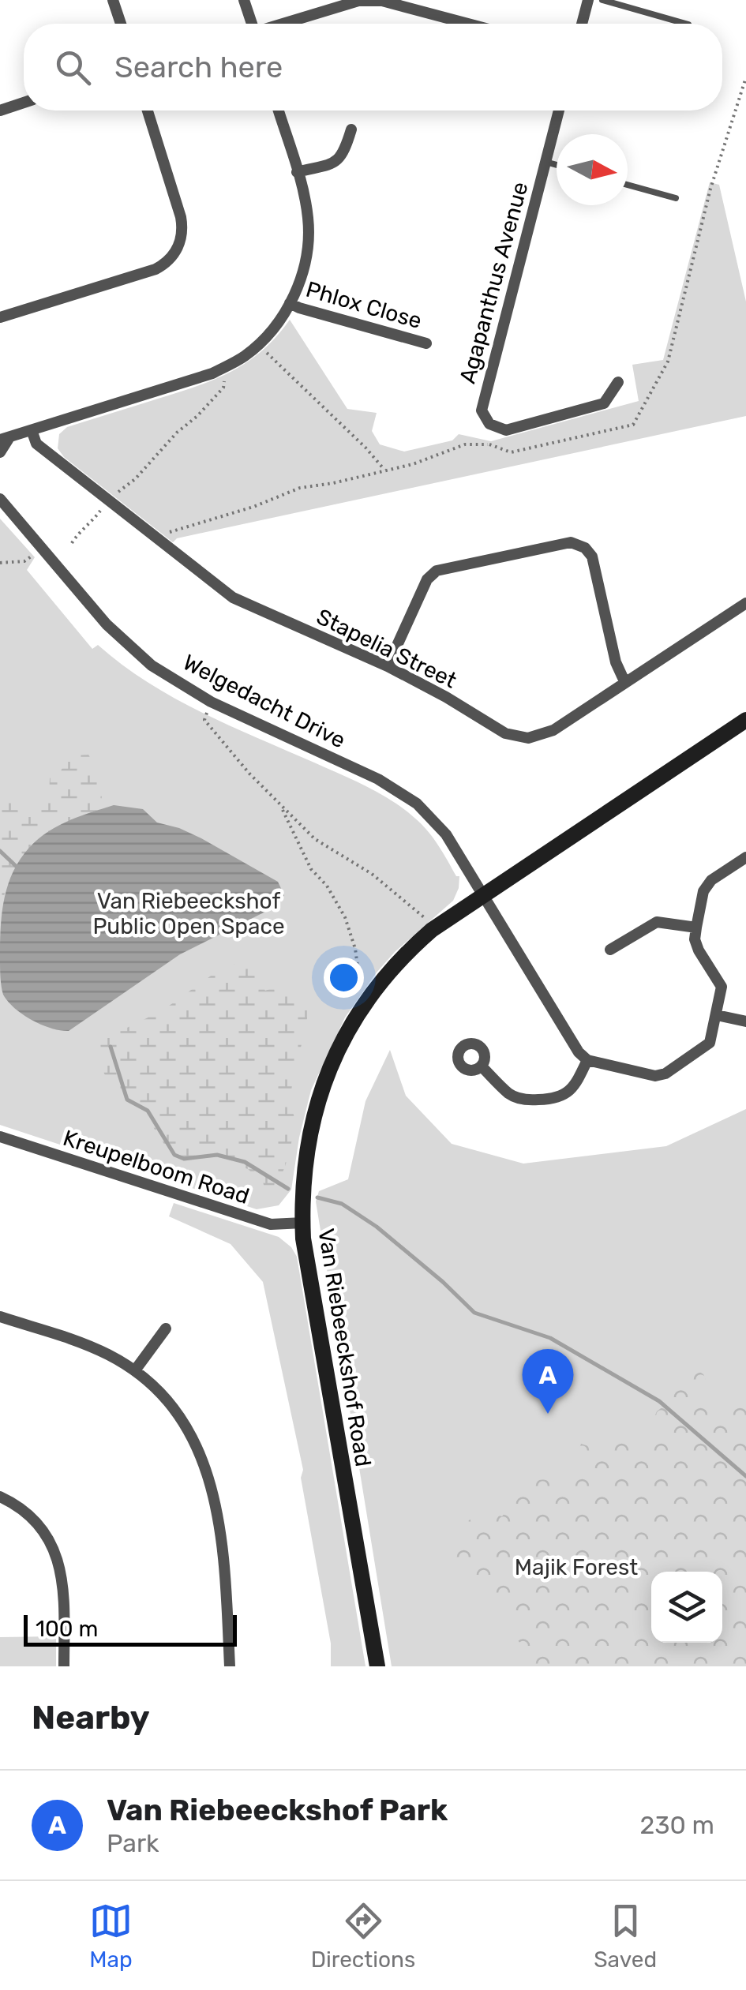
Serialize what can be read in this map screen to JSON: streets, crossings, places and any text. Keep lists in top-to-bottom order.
{
  "streets": {
    "street": [
      "Agapanthus Avenue",
      "Phlox Close",
      "Stapelia Street",
      "Welgedacht Drive",
      "Kreupelboom Road",
      "Van Riebeeckshof Road"
    ]
  },
  "crossings": [
    ["Welgedacht Drive", "Van Riebeeckshof Road"],
    ["Kreupelboom Road", "Van Riebeeckshof Road"]
  ],
  "parks": ["Van Riebeeckshof Public Open Space", "Majik Forest"],
  "scale_bar": "100 m",
  "north": "right",
  "page": {
    "search": "Search here",
    "pins": "A",
    "scale": "100 m",
    "heading": "Nearby",
    "list": [
      {
        "mark": "A",
        "name": "Van Riebeeckshof Park",
        "note": "Park",
        "value": "230 m"
      }
    ],
    "nav": ["Map", "Directions", "Saved"]
  }
}
